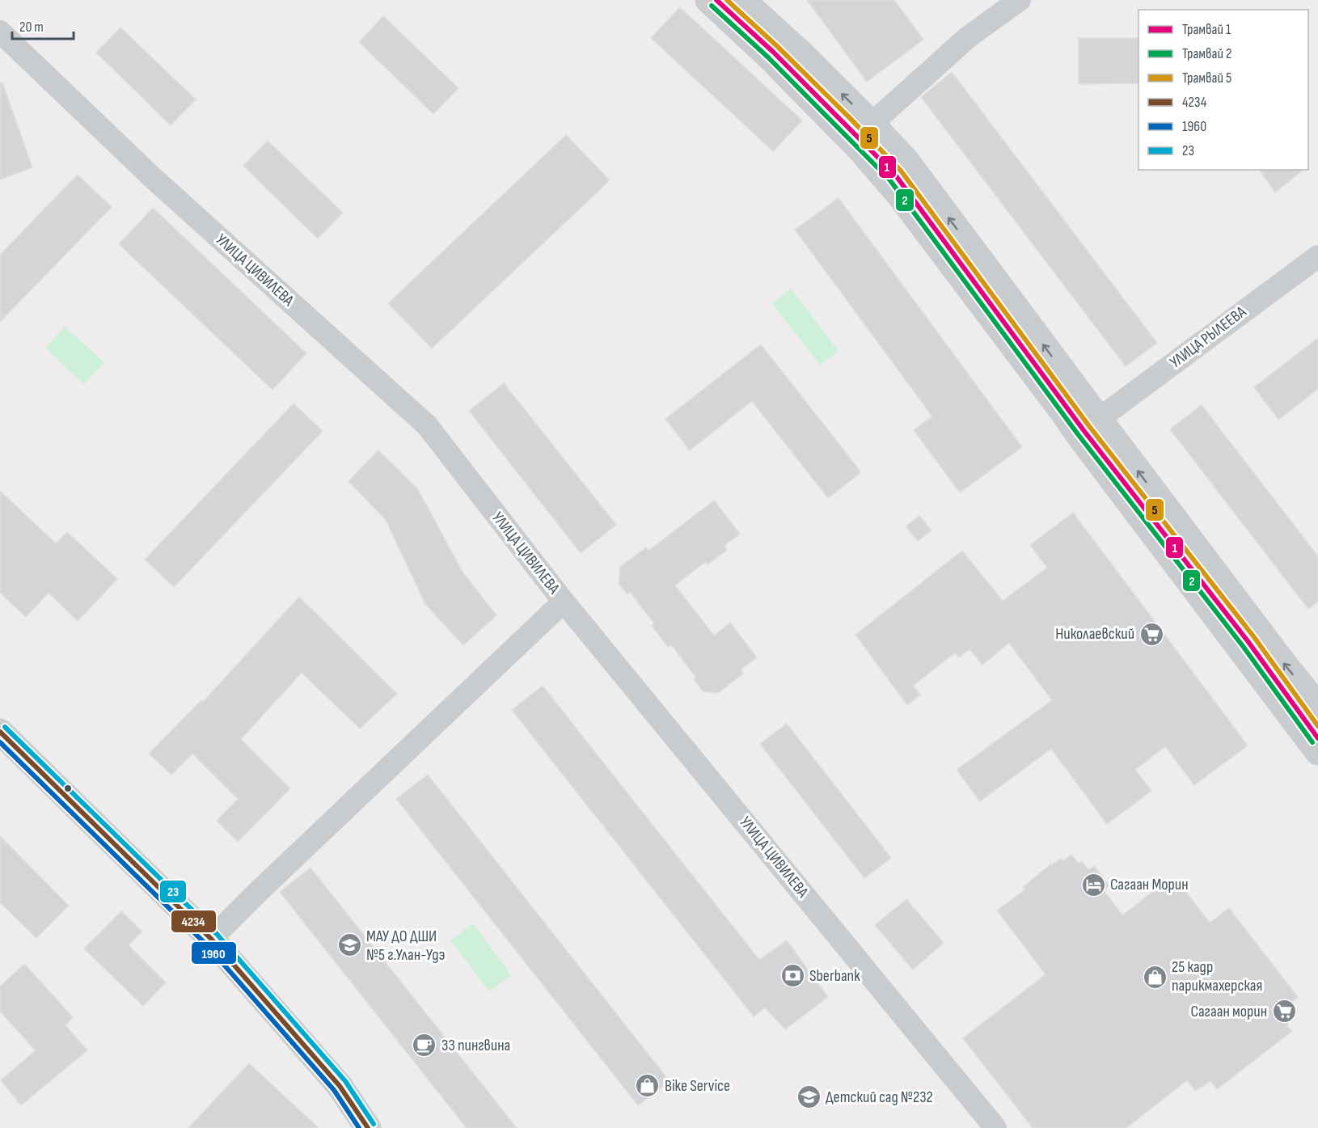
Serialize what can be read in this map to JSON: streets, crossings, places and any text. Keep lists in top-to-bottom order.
{
  "streets": {
    "street": ["УЛИЦА ЦИВИЛЕВА", "УЛИЦА РЫЛЕЕВА"]
  },
  "places": {
    "supermarket": ["Николаевский", "Сагаан морин"],
    "hotel": ["Сагаан Морин"],
    "school or university": ["МАУ ДО ДШИ №5 г.Улан-Удэ", "Детский сад №232"],
    "bank": ["Sberbank"],
    "shop": ["25 кадр парикмахерская", "Bike Service"],
    "cafe": ["33 пингвина"]
  },
  "lines": [
    "tram line 1",
    "tram line 5",
    "tram line 2",
    "transit line 23",
    "transit line 4234",
    "transit line 1960"
  ],
  "legend": [
    "Трамвай 1",
    "Трамвай 2",
    "Трамвай 5",
    "4234",
    "1960",
    "23"
  ],
  "scale_bar": "20 m"
}
